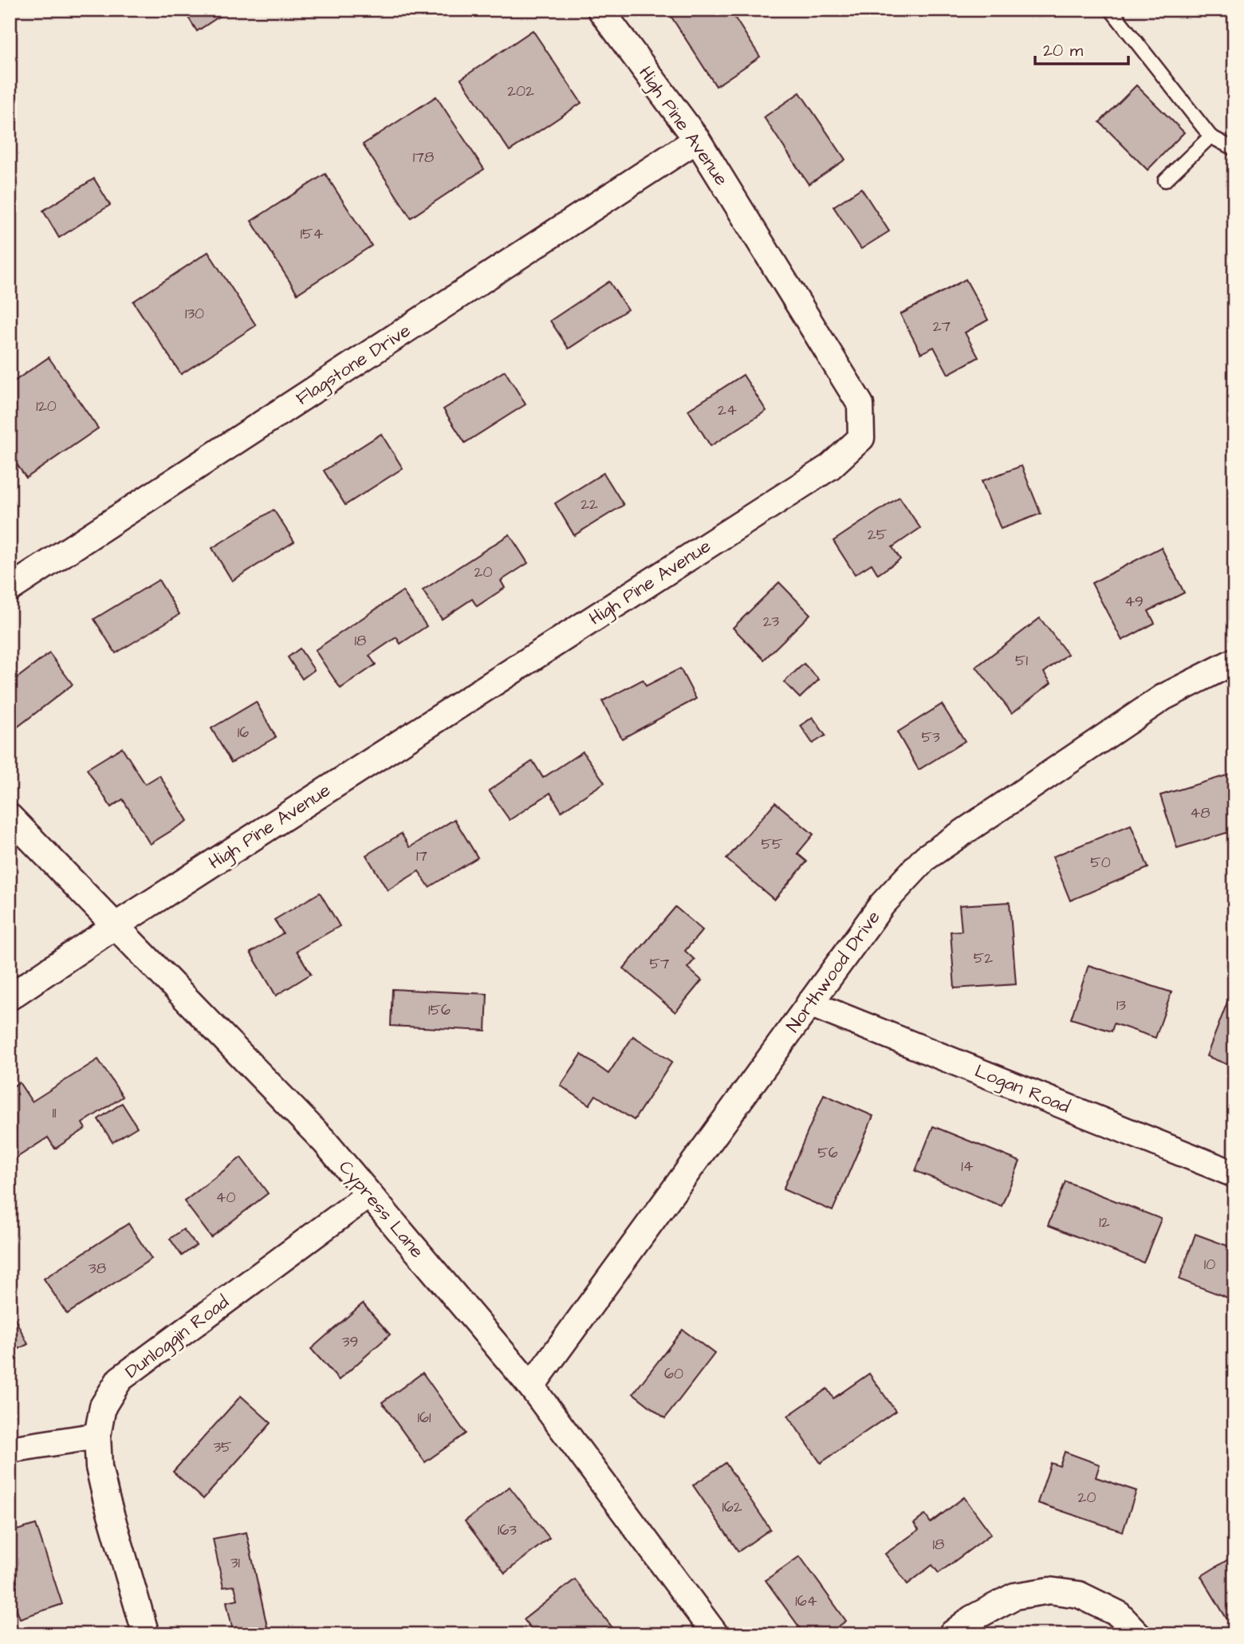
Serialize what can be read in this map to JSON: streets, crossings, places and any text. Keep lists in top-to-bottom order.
{
  "streets": {
    "street": [
      "High Pine Avenue",
      "Flagstone Drive",
      "Northwood Drive",
      "Logan Road",
      "Cypress Lane",
      "Dunloggin Road"
    ]
  },
  "crossings": [
    ["High Pine Avenue", "Flagstone Drive"],
    ["High Pine Avenue", "Cypress Lane"],
    ["Northwood Drive", "Logan Road"],
    ["Northwood Drive", "Cypress Lane"],
    ["Cypress Lane", "Dunloggin Road"]
  ],
  "house_numbers": [
    "202",
    "178",
    "154",
    "130",
    "27",
    "120",
    "24",
    "22",
    "25",
    "20",
    "49",
    "23",
    "18",
    "51",
    "16",
    "53",
    "48",
    "55",
    "17",
    "50",
    "52",
    "57",
    "13",
    "156",
    "11",
    "56",
    "14",
    "40",
    "12",
    "10",
    "38",
    "39",
    "60",
    "161",
    "35",
    "20",
    "162",
    "163",
    "18",
    "31",
    "164"
  ],
  "scale_bar": "20 m"
}
